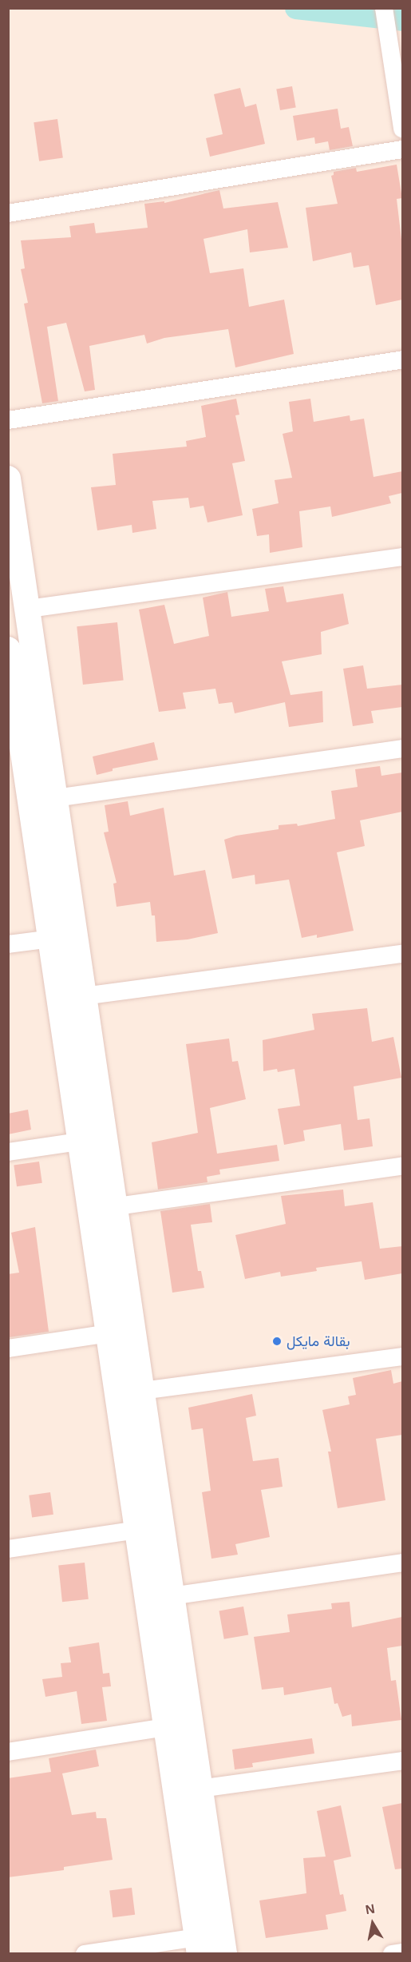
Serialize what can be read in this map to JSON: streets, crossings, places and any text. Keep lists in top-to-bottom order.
{
  "places": ["بقالة مايكل"],
  "north": "top"
}
